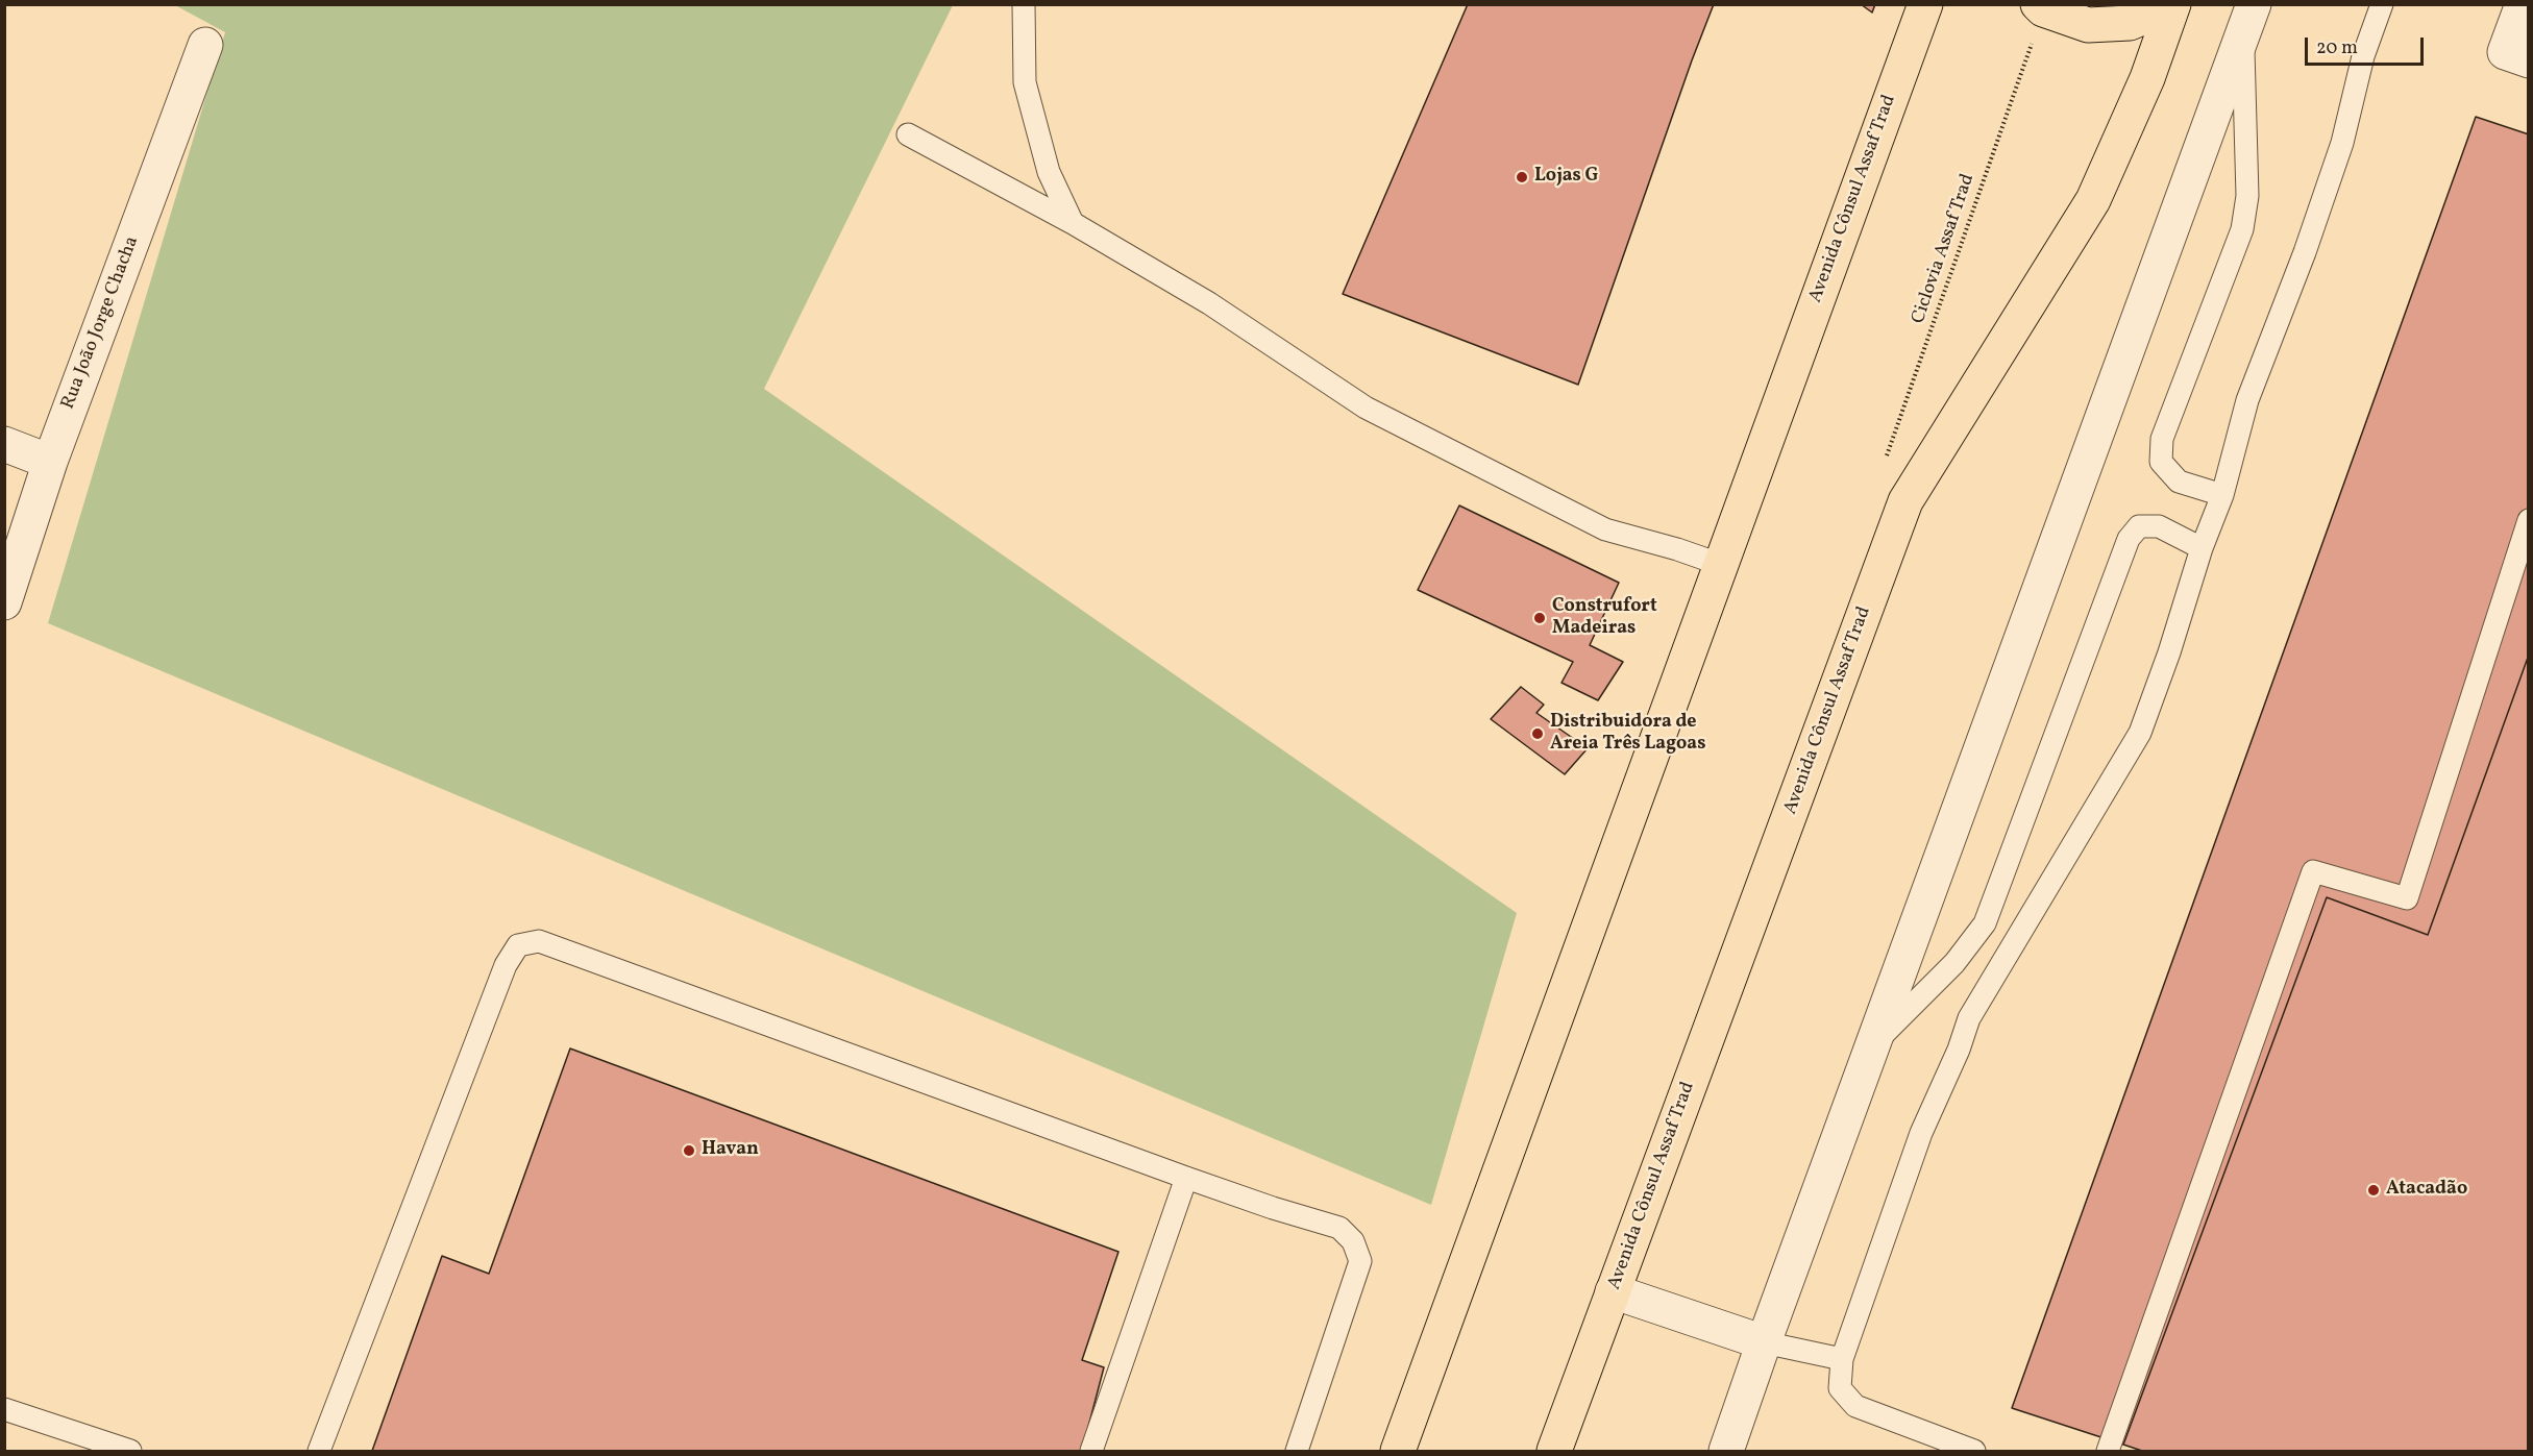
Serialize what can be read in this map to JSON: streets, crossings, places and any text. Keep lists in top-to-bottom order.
{
  "streets": {
    "main road": ["Avenida Cônsul Assaf Trad"],
    "street": ["Rua João Jorge Chacha"],
    "path": ["Ciclovia Assaf Trad"]
  },
  "crossings": [
    ["Avenida Cônsul Assaf Trad", "Ciclovia Assaf Trad"]
  ],
  "places": [
    "Lojas G",
    "Construfort Madeiras",
    "Distribuidora de Areia Três Lagoas",
    "Havan",
    "Atacadão"
  ],
  "scale_bar": "20 m"
}
